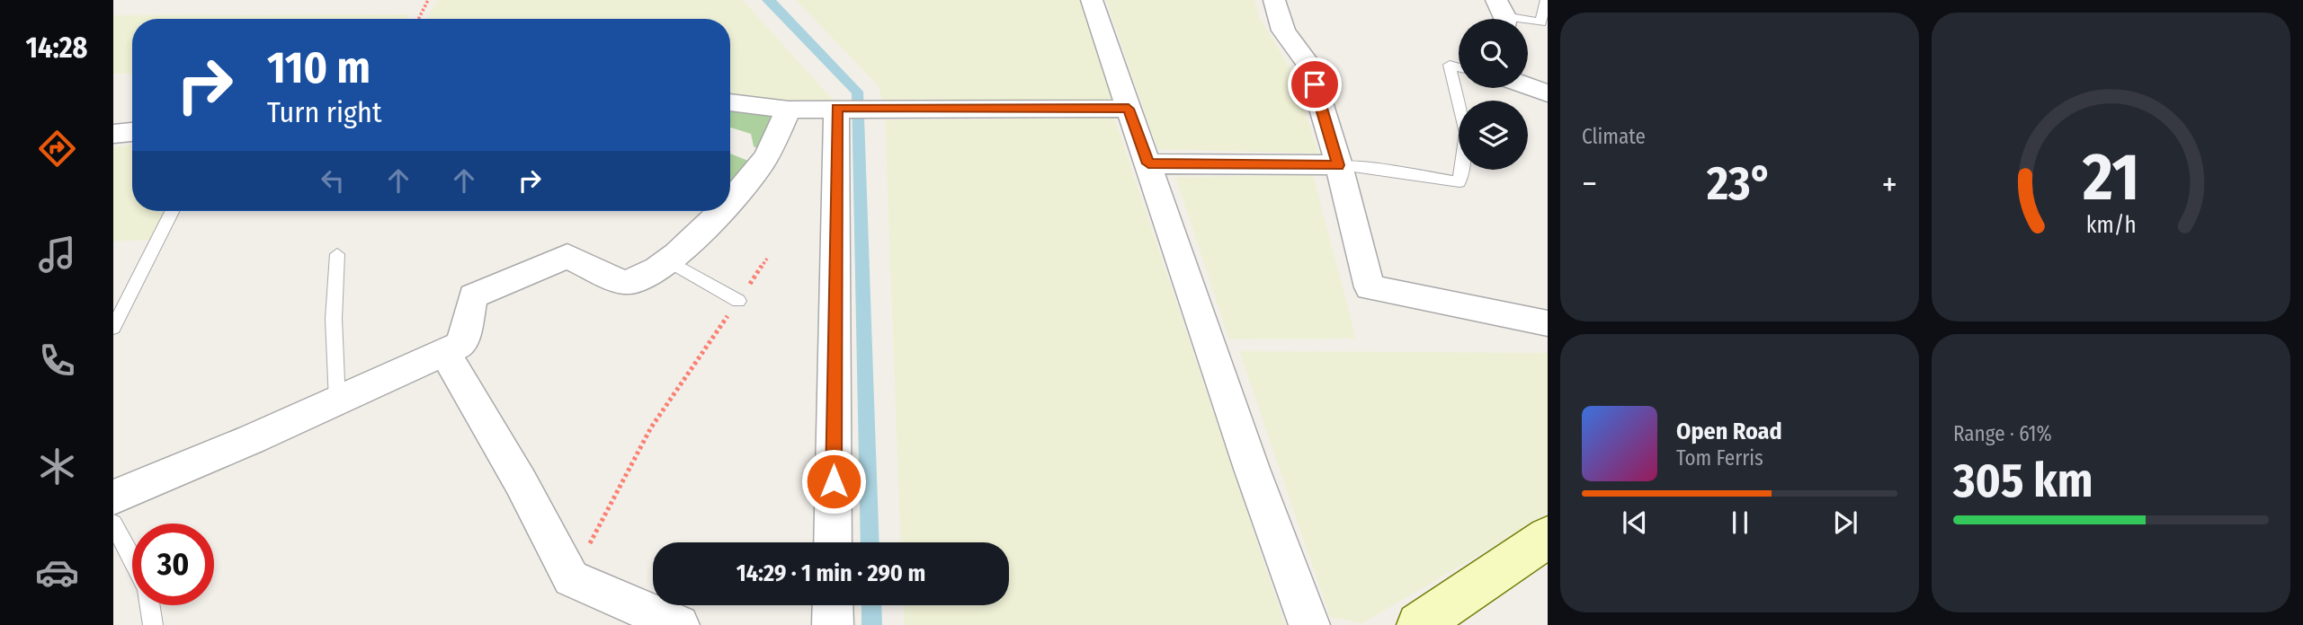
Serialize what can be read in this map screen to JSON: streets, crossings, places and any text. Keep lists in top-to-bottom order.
{
  "page": {
    "tabs": "14:28",
    "tile": [
      "Climate",
      ["Range · 61%", "305 km"]
    ],
    "turn": ["110 m", "Turn right"],
    "heat": ["−", "23°", "+"],
    "song": ["Open Road", "Tom Ferris"],
    "limit": "30",
    "trip": "14:29 · 1 min · 290 m",
    "gauge": ["21", "km/h"]
  }
}
